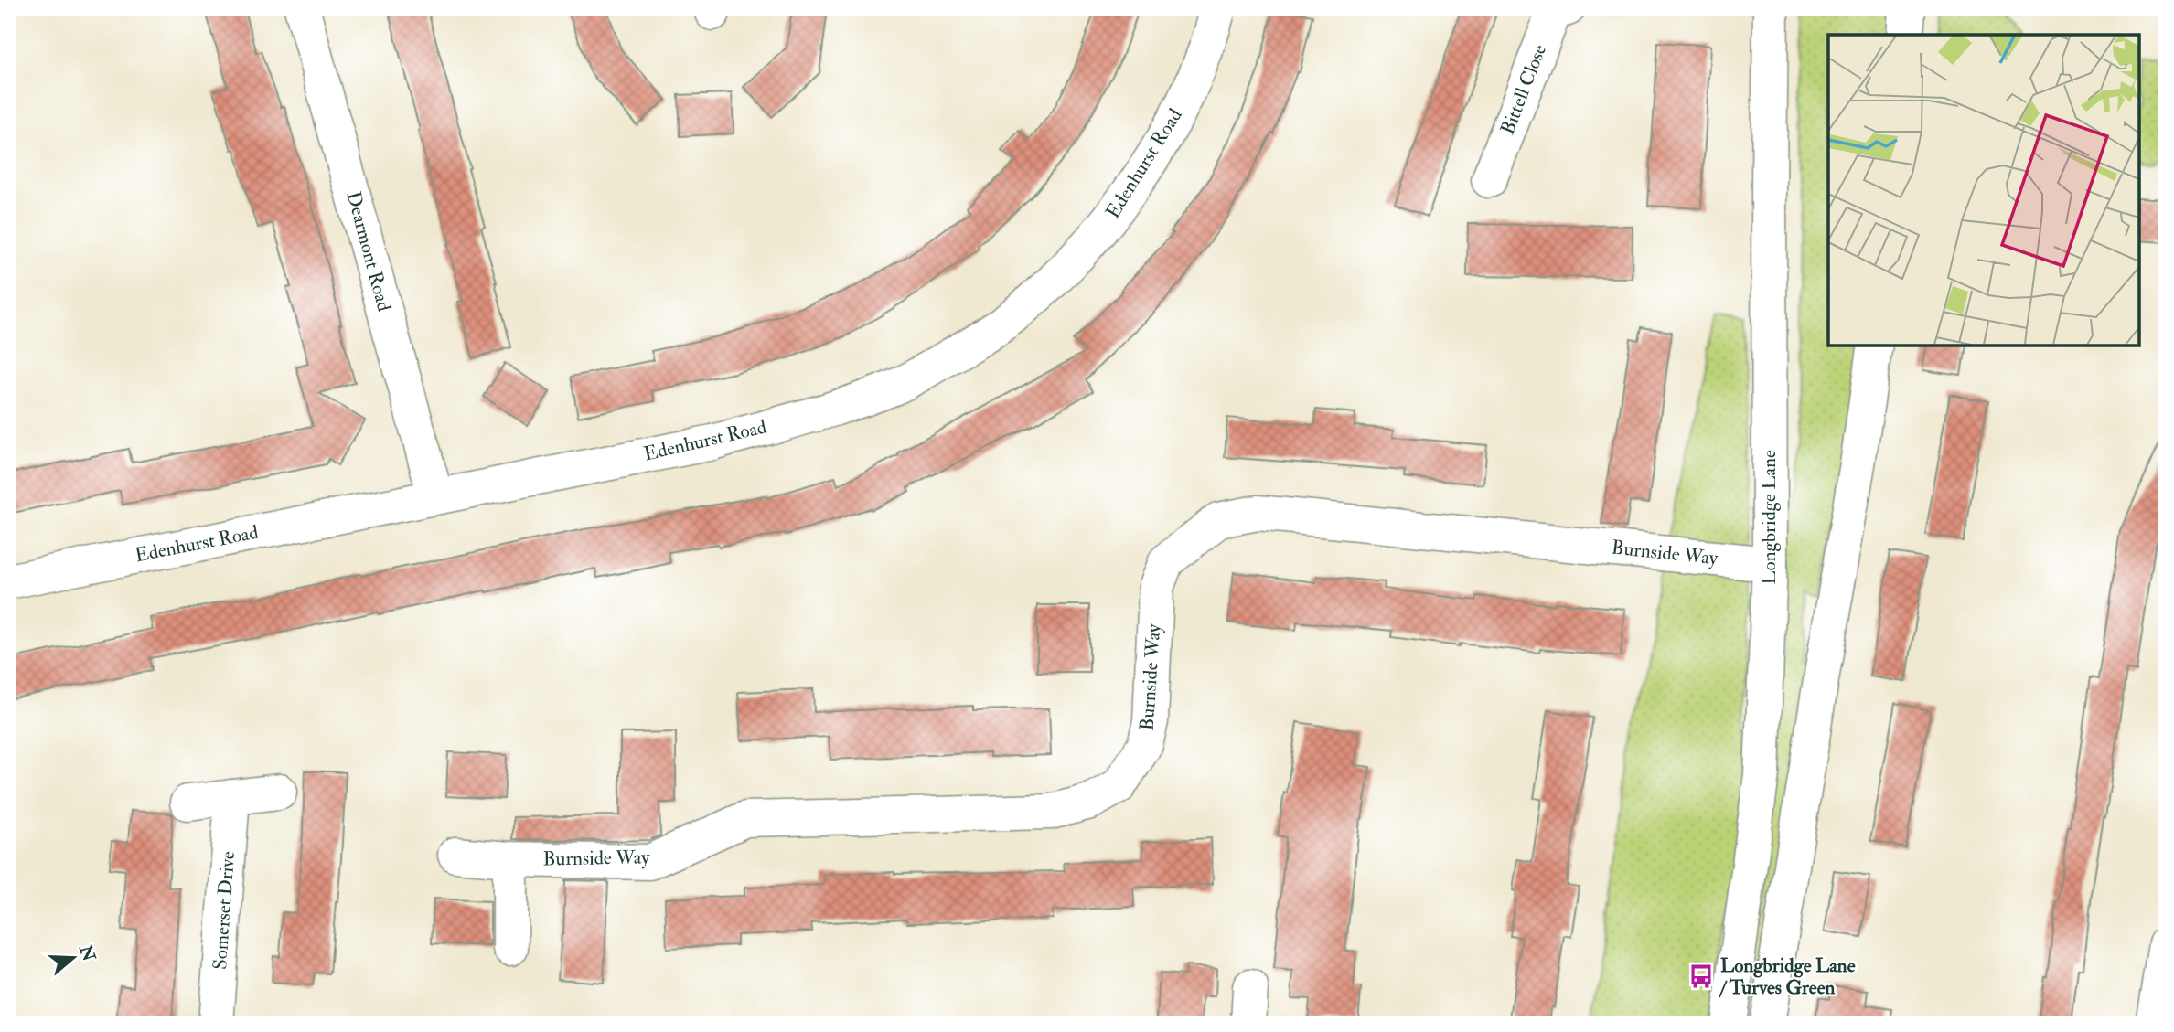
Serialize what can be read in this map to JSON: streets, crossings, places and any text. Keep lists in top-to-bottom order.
{
  "streets": {
    "street": [
      "Bittell Close",
      "Edenhurst Road",
      "Dearmont Road",
      "Longbridge Lane",
      "Burnside Way",
      "Somerset Drive"
    ]
  },
  "crossings": [
    ["Edenhurst Road", "Dearmont Road"],
    ["Longbridge Lane", "Burnside Way"]
  ],
  "places": {
    "bus stop": ["Longbridge Lane / Turves Green"]
  },
  "north": "right"
}
